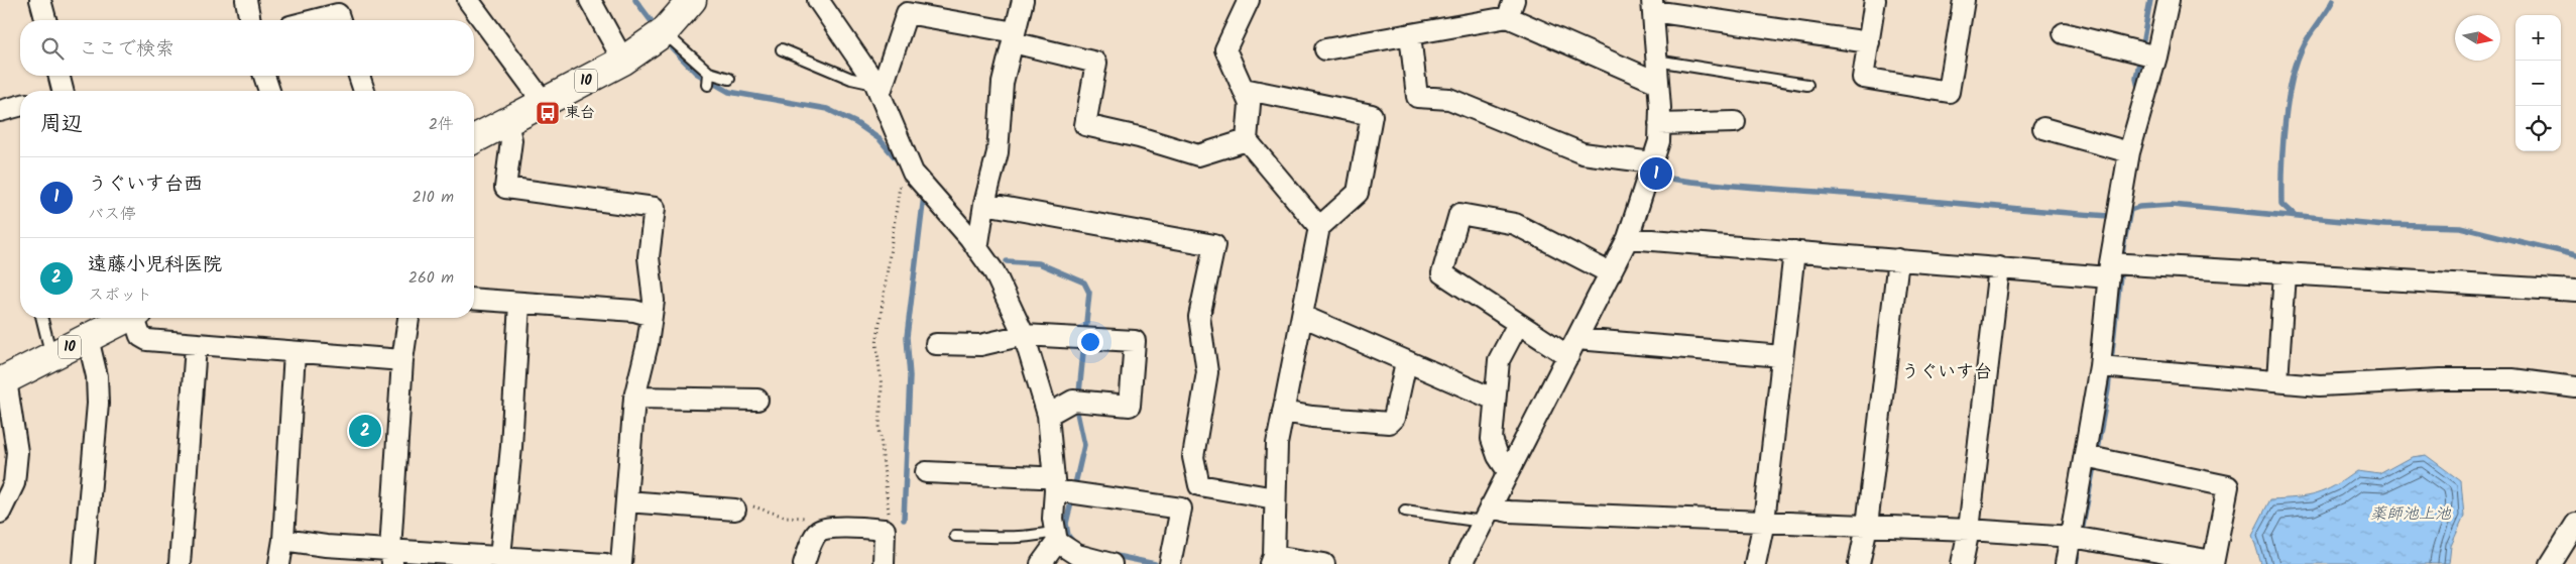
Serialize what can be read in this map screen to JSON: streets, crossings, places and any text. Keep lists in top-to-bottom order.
{
  "streets": {
    "main road": ["10"]
  },
  "districts": ["うぐいす台"],
  "water": ["薬師池上池"],
  "places": {
    "bus stop": ["東台"]
  },
  "north": "right",
  "page": {
    "map_buttons": ["+", "−"],
    "search": "ここで検索",
    "heading": ["周辺", "2件"],
    "pins": ["1", "2"],
    "list": [
      {
        "mark": "1",
        "name": "うぐいす台西",
        "note": "バス停",
        "value": "210 m"
      },
      {
        "mark": "2",
        "name": "遠藤小児科医院",
        "note": "スポット",
        "value": "260 m"
      }
    ]
  }
}
